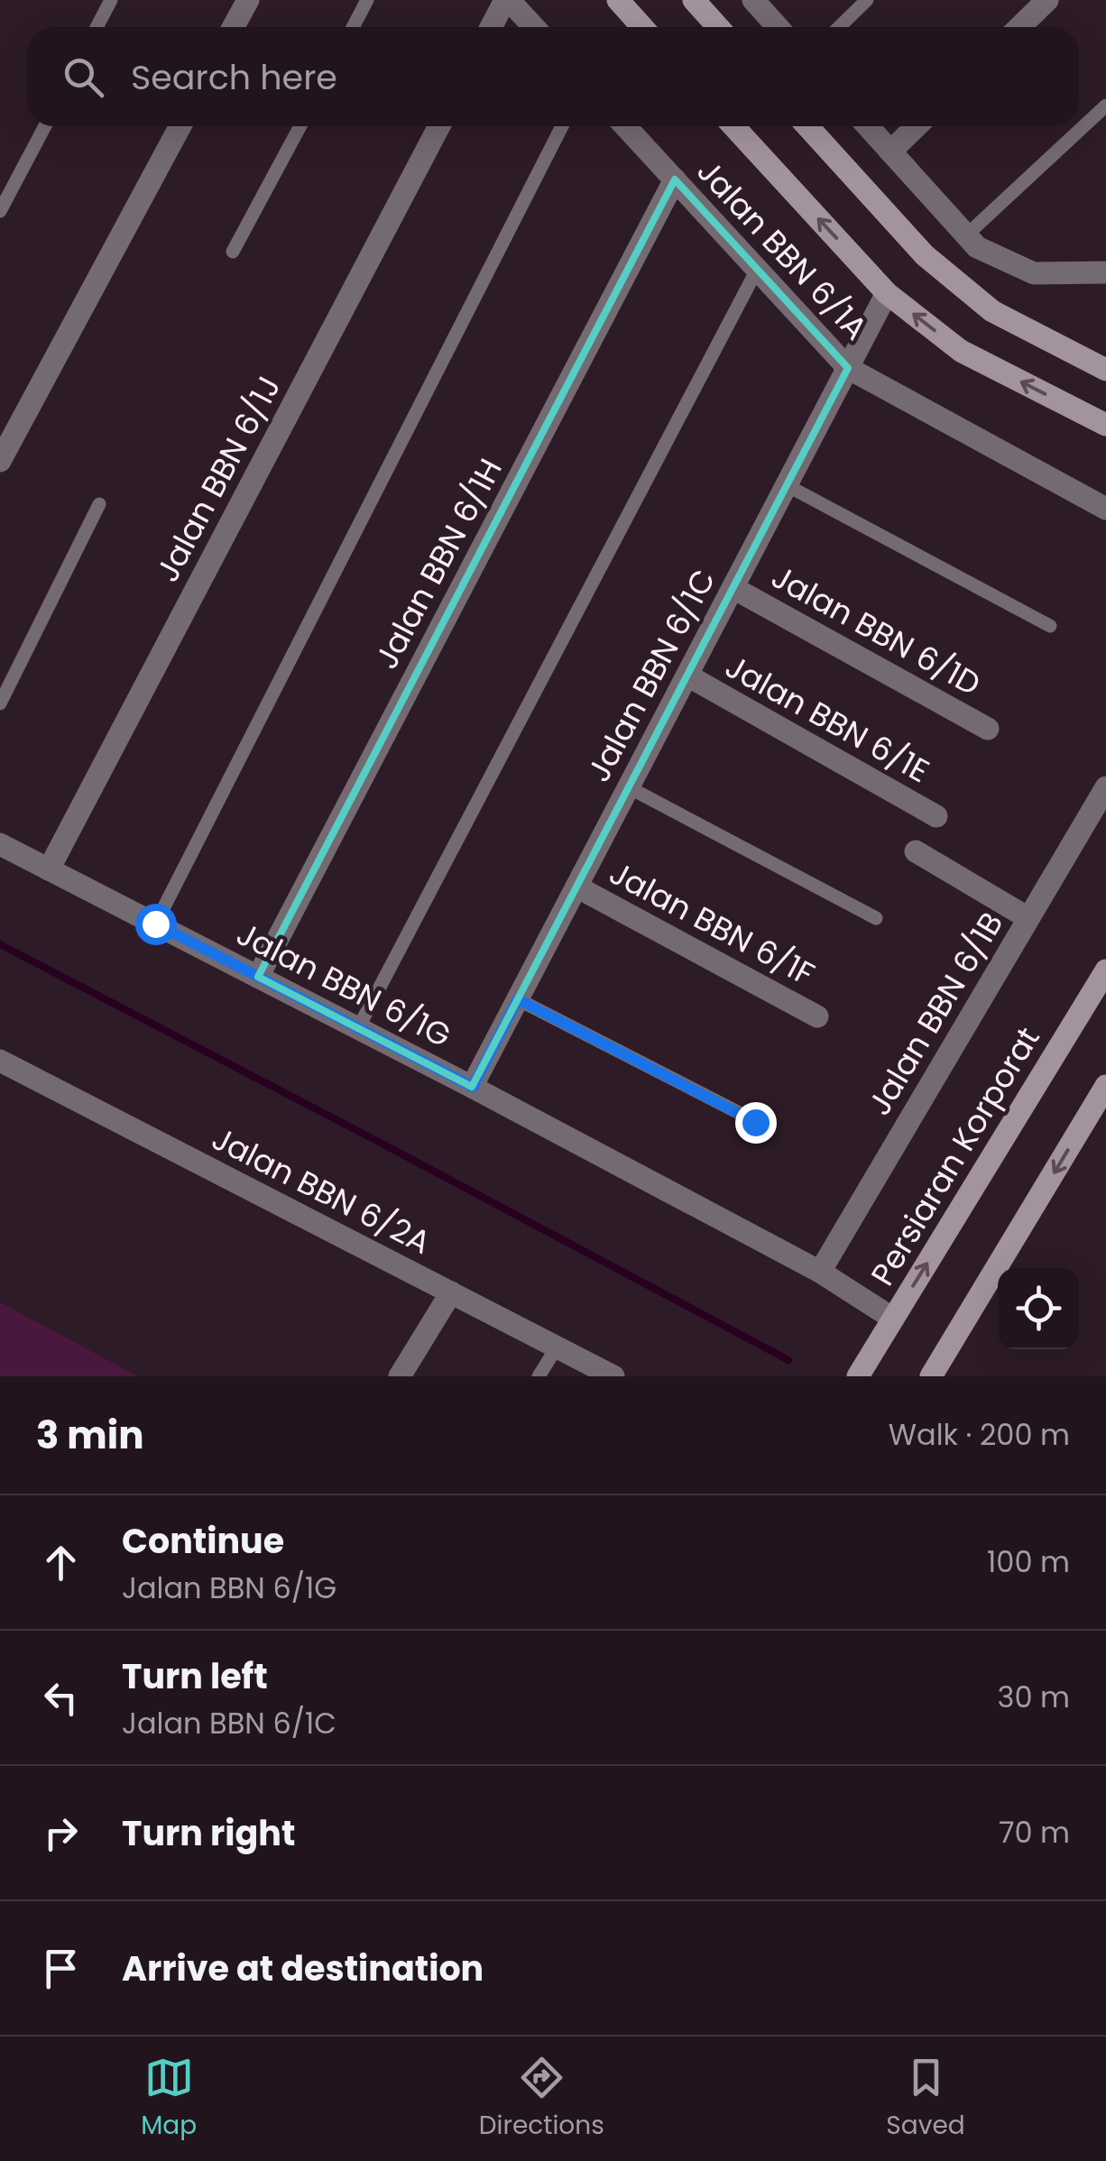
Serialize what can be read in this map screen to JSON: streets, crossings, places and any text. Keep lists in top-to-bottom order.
{
  "streets": {
    "street": [
      "Jalan BBN 6/1A",
      "Jalan BBN 6/1J",
      "Jalan BBN 6/1H",
      "Jalan BBN 6/1D",
      "Jalan BBN 6/1C",
      "Jalan BBN 6/1E",
      "Jalan BBN 6/1F",
      "Jalan BBN 6/1G",
      "Jalan BBN 6/1B",
      "Persiaran Korporat",
      "Jalan BBN 6/2A"
    ]
  },
  "crossings": [
    ["Jalan BBN 6/1A", "Jalan BBN 6/1H"],
    ["Jalan BBN 6/1A", "Jalan BBN 6/1C"],
    ["Jalan BBN 6/1J", "Jalan BBN 6/1G"],
    ["Jalan BBN 6/1H", "Jalan BBN 6/1G"],
    ["Jalan BBN 6/1D", "Jalan BBN 6/1C"],
    ["Jalan BBN 6/1C", "Jalan BBN 6/1E"],
    ["Jalan BBN 6/1C", "Jalan BBN 6/1F"],
    ["Jalan BBN 6/1C", "Jalan BBN 6/1G"],
    ["Jalan BBN 6/1G", "Jalan BBN 6/1B"],
    ["Jalan BBN 6/1G", "Persiaran Korporat"]
  ],
  "page": {
    "search": "Search here",
    "heading": ["3 min", "Walk · 200 m"],
    "list": [
      ["Continue", "Jalan BBN 6/1G", "100 m"],
      ["Turn left", "Jalan BBN 6/1C", "30 m"],
      ["Turn right", "70 m"],
      "Arrive at destination"
    ],
    "nav": ["Map", "Directions", "Saved"]
  }
}
